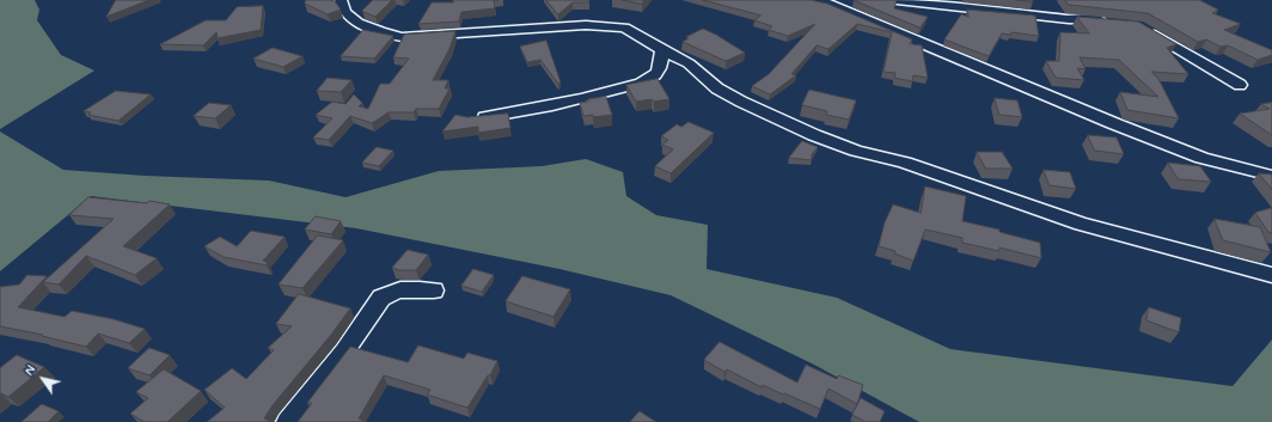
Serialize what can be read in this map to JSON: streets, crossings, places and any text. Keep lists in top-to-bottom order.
{
  "north": "top left"
}
